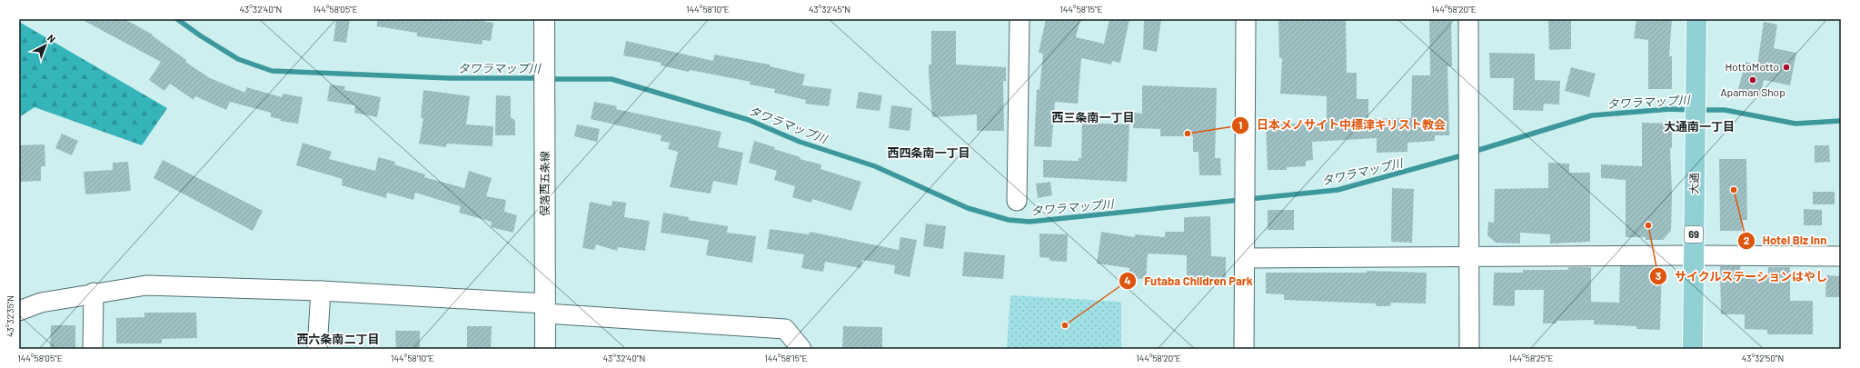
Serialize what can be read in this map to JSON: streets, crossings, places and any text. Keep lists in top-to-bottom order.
{
  "streets": {
    "main road": ["俣落西五条線", "大通", "69"]
  },
  "districts": [
    "西三条南一丁目",
    "大通南一丁目",
    "西四条南一丁目",
    "西六条南二丁目"
  ],
  "water": ["タワラマップ川"],
  "places": [
    "HottoMotto",
    "Apaman Shop",
    "日本メノサイト中標津キリスト教会",
    "Hotel Biz Inn",
    "サイクルステーションはやし",
    "Futaba Children Park"
  ],
  "north": "top right",
  "coordinates": [
    "43°32'40\"N",
    "144°58'05\"E",
    "144°58'10\"E",
    "43°32'45\"N",
    "144°58'15\"E",
    "144°58'20\"E",
    "43°32'35\"N",
    "144°58'25\"E",
    "43°32'50\"N"
  ]
}
